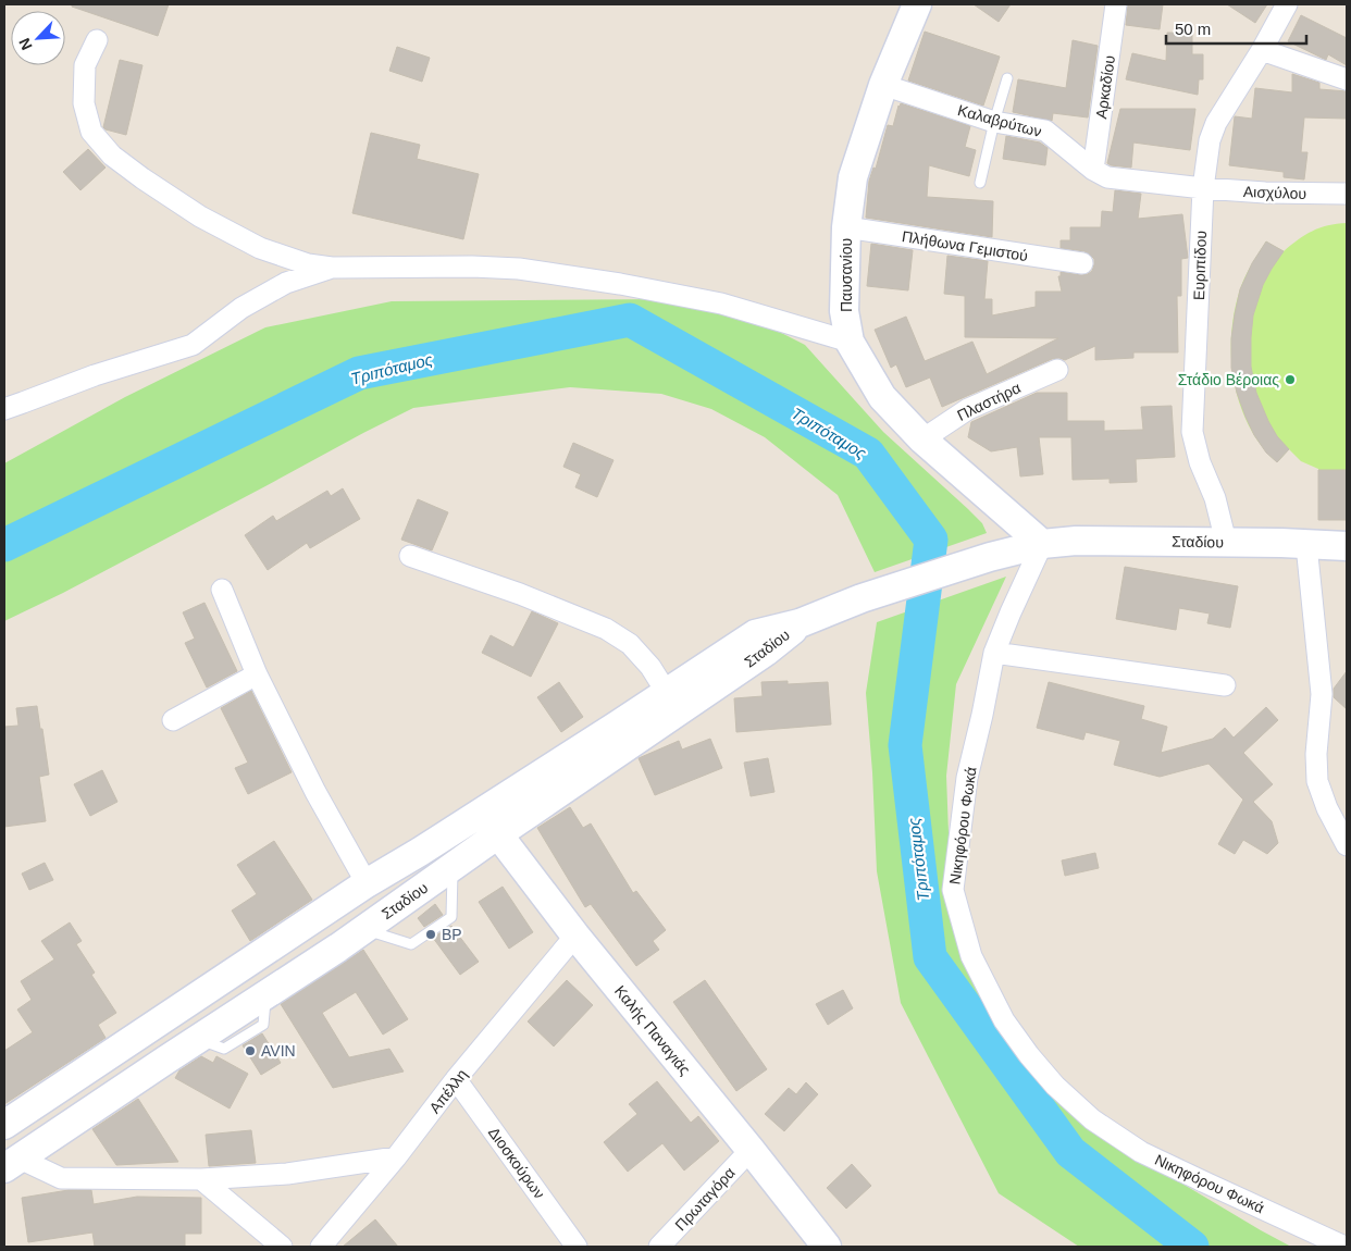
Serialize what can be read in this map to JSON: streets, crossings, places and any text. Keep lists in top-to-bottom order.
{
  "streets": {
    "main road": ["Παυσανίου", "Σταδίου", "Καλής Παναγιάς"],
    "street": [
      "Αρκαδίου",
      "Καλαβρύτων",
      "Αισχύλου",
      "Πλήθωνα Γεμιστού",
      "Ευριπίδου",
      "Πλαστήρα",
      "Νικηφόρου Φωκά",
      "Απέλλη",
      "Διοσκούρων",
      "Πρωταγόρα"
    ]
  },
  "crossings": [
    ["Αρκαδίου", "Καλαβρύτων"],
    ["Καλαβρύτων", "Αισχύλου"],
    ["Καλαβρύτων", "Ευριπίδου"],
    ["Καλαβρύτων", "Παυσανίου"],
    ["Αισχύλου", "Ευριπίδου"],
    ["Πλήθωνα Γεμιστού", "Παυσανίου"],
    ["Ευριπίδου", "Σταδίου"],
    ["Παυσανίου", "Πλαστήρα"],
    ["Παυσανίου", "Σταδίου"],
    ["Παυσανίου", "Νικηφόρου Φωκά"],
    ["Σταδίου", "Νικηφόρου Φωκά"],
    ["Σταδίου", "Καλής Παναγιάς"],
    ["Καλής Παναγιάς", "Απέλλη"],
    ["Καλής Παναγιάς", "Πρωταγόρα"],
    ["Απέλλη", "Διοσκούρων"]
  ],
  "water": ["Τριπόταμος"],
  "places": ["Στάδιο Βέροιας", "BP", "AVIN"],
  "scale_bar": "50 m",
  "north": "bottom left"
}
